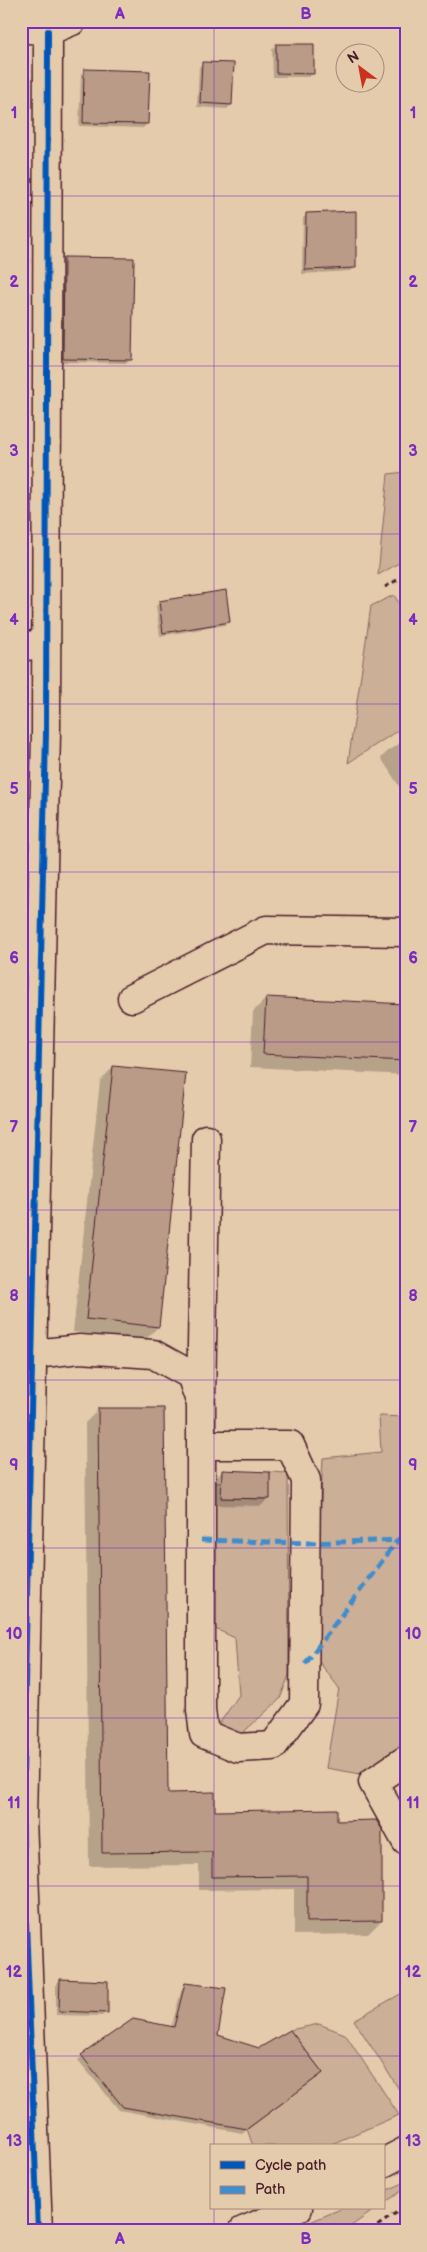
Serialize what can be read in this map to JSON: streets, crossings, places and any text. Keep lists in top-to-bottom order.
{
  "legend": ["Cycle path", "Path"],
  "north": "top left",
  "grid": {
    "columns": ["A", "B"],
    "rows": [
      "1",
      "2",
      "3",
      "4",
      "5",
      "6",
      "7",
      "8",
      "9",
      "10",
      "11",
      "12",
      "13"
    ]
  }
}
